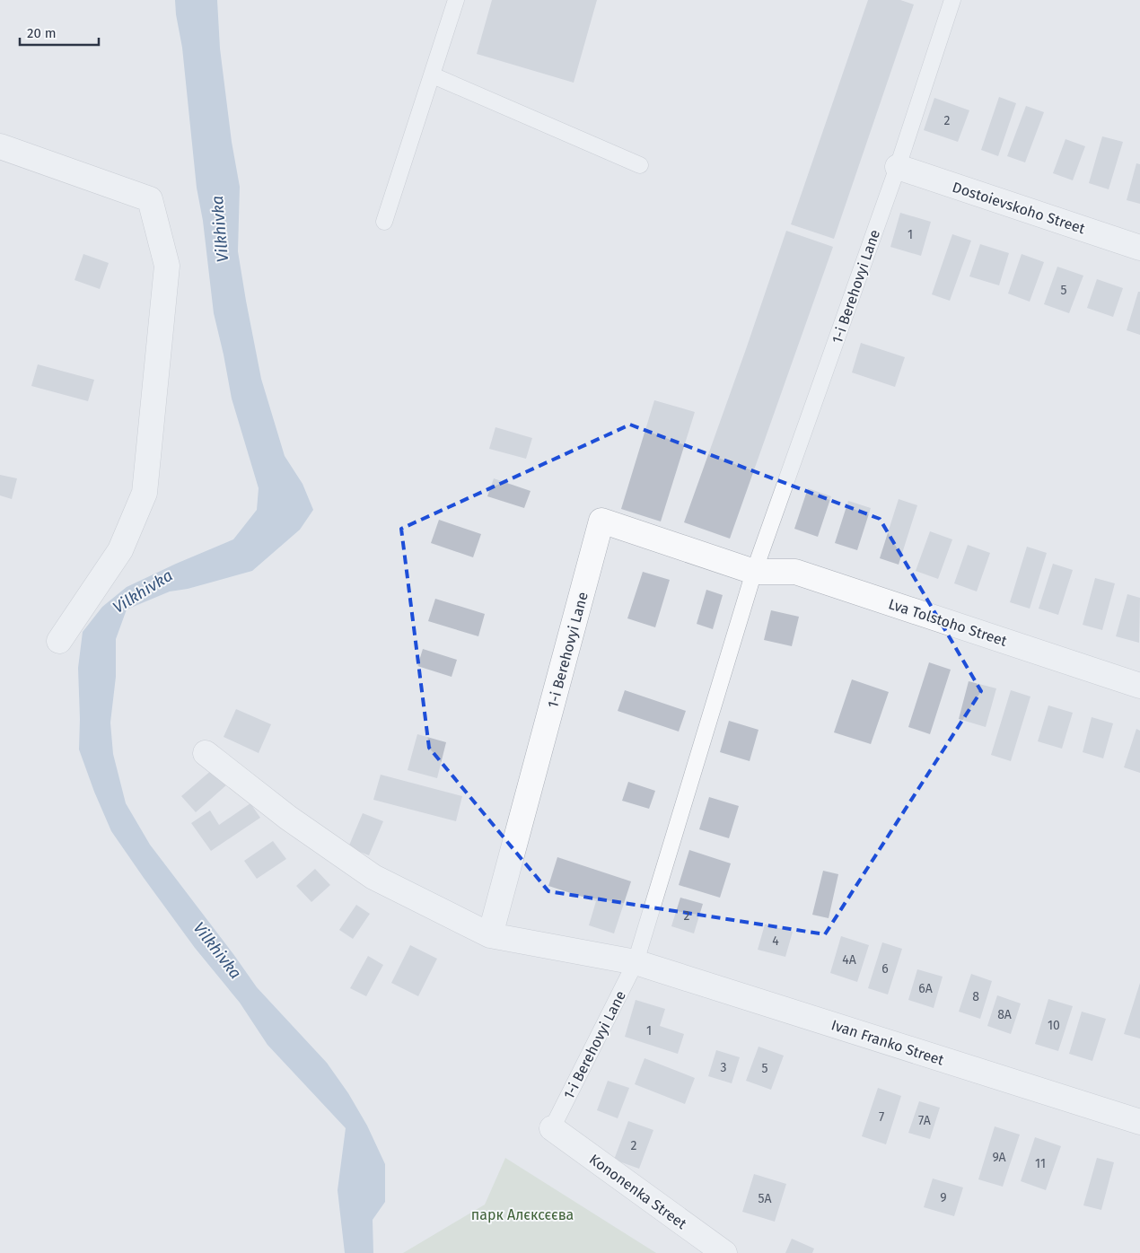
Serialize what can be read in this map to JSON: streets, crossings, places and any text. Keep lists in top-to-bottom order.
{
  "streets": {
    "street": [
      "Dostoievskoho Street",
      "1-i Berehovyi Lane",
      "Lva Tolstoho Street",
      "Ivan Franko Street",
      "Kononenka Street"
    ]
  },
  "crossings": [
    ["Dostoievskoho Street", "1-i Berehovyi Lane"],
    ["1-i Berehovyi Lane", "Lva Tolstoho Street"],
    ["1-i Berehovyi Lane", "Ivan Franko Street"],
    ["1-i Berehovyi Lane", "Kononenka Street"]
  ],
  "water": ["Vilkhivka"],
  "parks": ["парк Алєксєєва"],
  "house_numbers": [
    "2",
    "1",
    "5",
    "2",
    "4",
    "4А",
    "6",
    "6А",
    "8",
    "8А",
    "10",
    "1",
    "3",
    "5",
    "7",
    "7А",
    "2",
    "9А",
    "11",
    "9",
    "5А"
  ],
  "scale_bar": "20 m"
}
